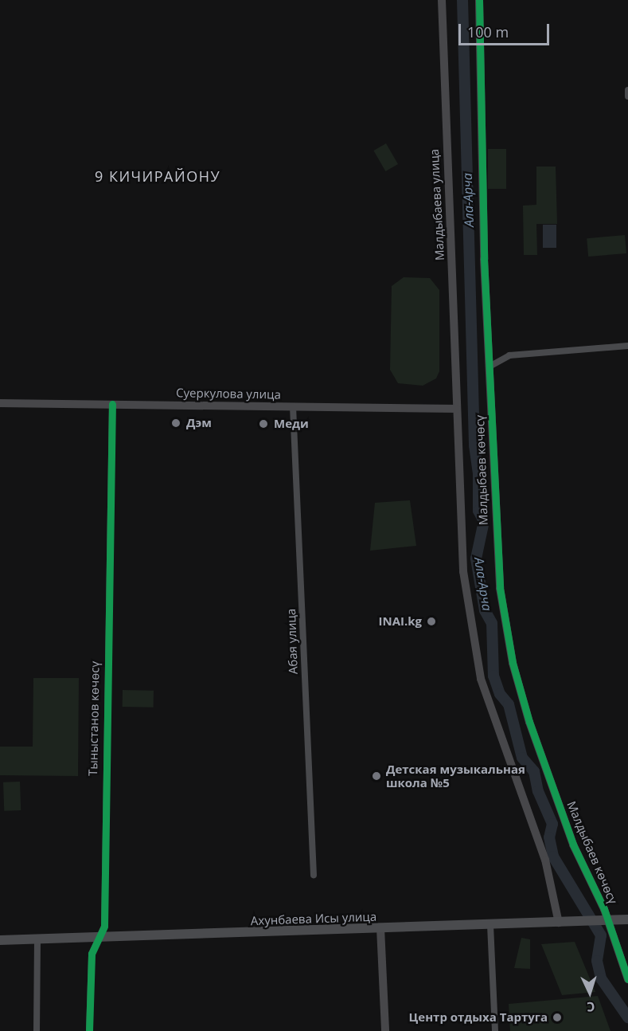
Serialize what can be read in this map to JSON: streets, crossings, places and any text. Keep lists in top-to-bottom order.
{
  "streets": {
    "main road": ["Ахунбаева Исы улица"],
    "street": [
      "Малдыбаева улица",
      "Суеркулова улица",
      "Малдыбаев көчөсү",
      "Абая улица",
      "Тыныстанов көчөсү"
    ]
  },
  "crossings": [
    ["Малдыбаева улица", "Суеркулова улица"],
    ["Малдыбаева улица", "Малдыбаев көчөсү"],
    ["Суеркулова улица", "Малдыбаев көчөсү"],
    ["Суеркулова улица", "Абая улица"],
    ["Суеркулова улица", "Тыныстанов көчөсү"],
    ["Малдыбаев көчөсү", "Ахунбаева Исы улица"],
    ["Тыныстанов көчөсү", "Ахунбаева Исы улица"]
  ],
  "districts": ["9 КИЧИРАЙОНУ"],
  "water": ["Ала-Арча"],
  "places": [
    "Дэм",
    "Меди",
    "INAI.kg",
    "Детская музыкальная школа №5",
    "Центр отдыха Тартуга"
  ],
  "scale_bar": "100 m",
  "north": "bottom"
}
